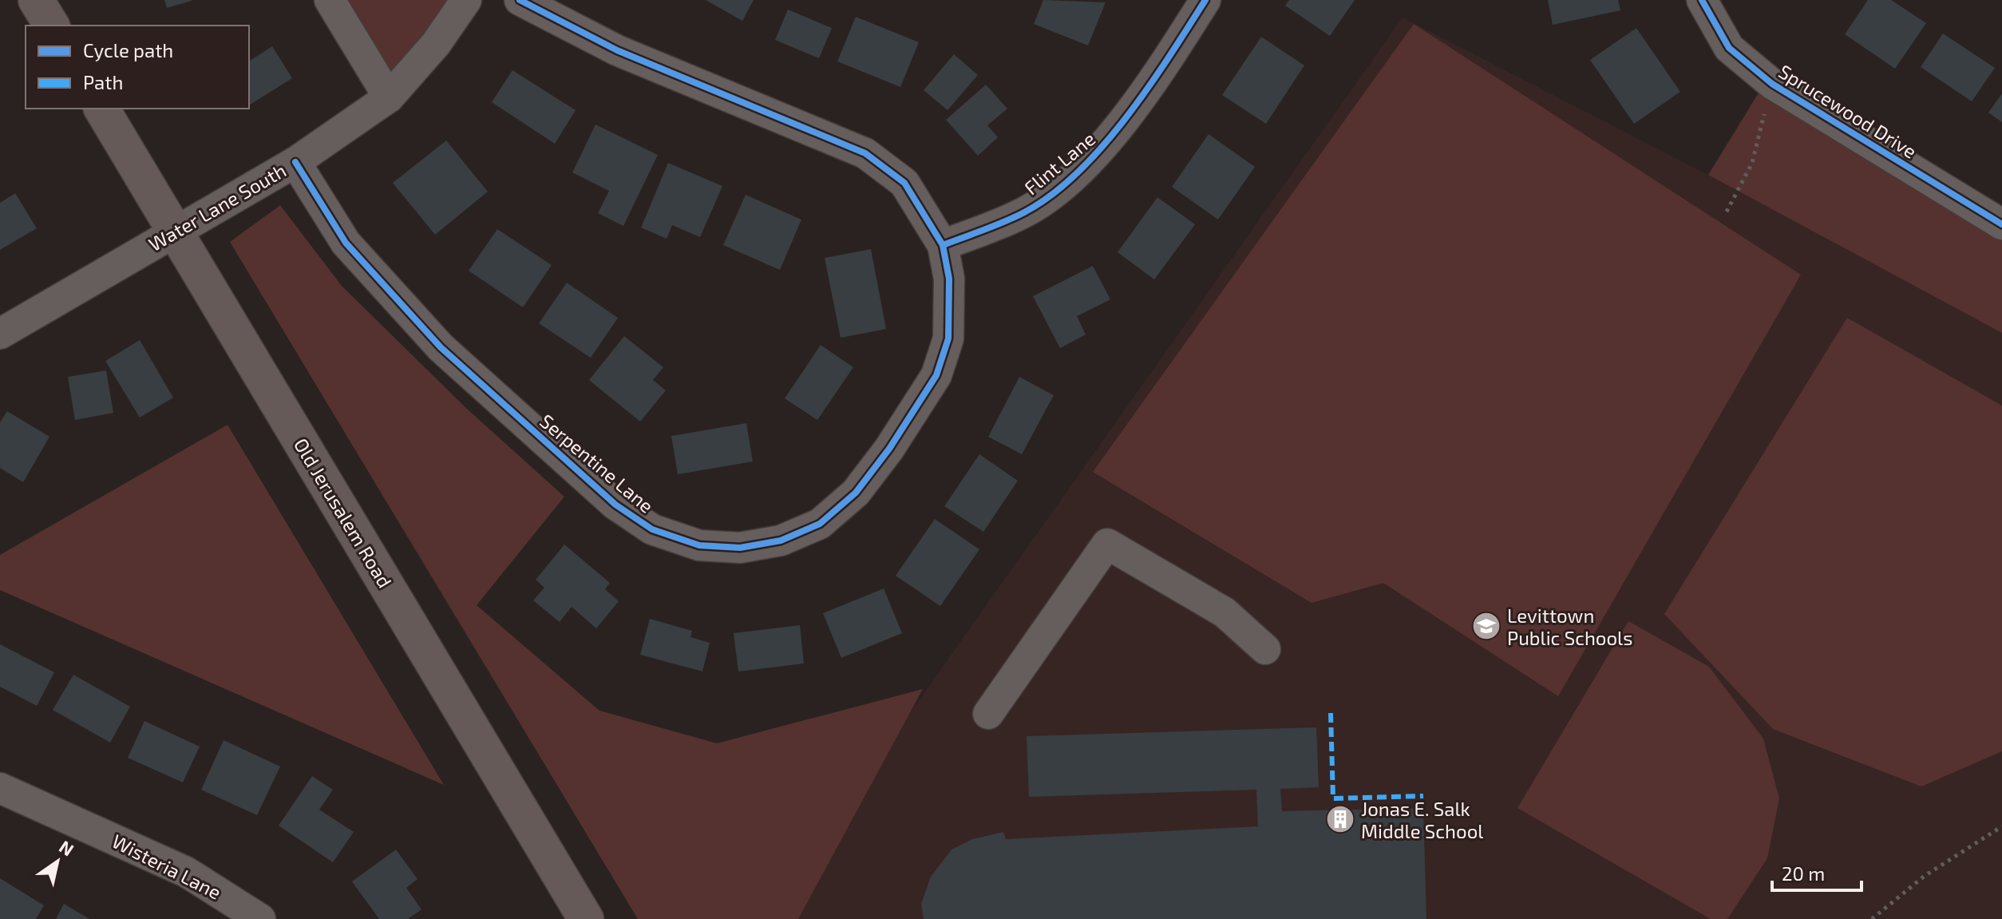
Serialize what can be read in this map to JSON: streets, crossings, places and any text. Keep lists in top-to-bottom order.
{
  "streets": {
    "main road": ["Old Jerusalem Road"],
    "street": [
      "Sprucewood Drive",
      "Flint Lane",
      "Water Lane South",
      "Serpentine Lane",
      "Wisteria Lane"
    ]
  },
  "crossings": [
    ["Flint Lane", "Serpentine Lane"],
    ["Water Lane South", "Serpentine Lane"],
    ["Water Lane South", "Old Jerusalem Road"]
  ],
  "places": {
    "school or university": ["Levittown Public Schools"],
    "building": ["Jonas E. Salk Middle School"]
  },
  "legend": ["Cycle path", "Path"],
  "scale_bar": "20 m",
  "north": "top right"
}
